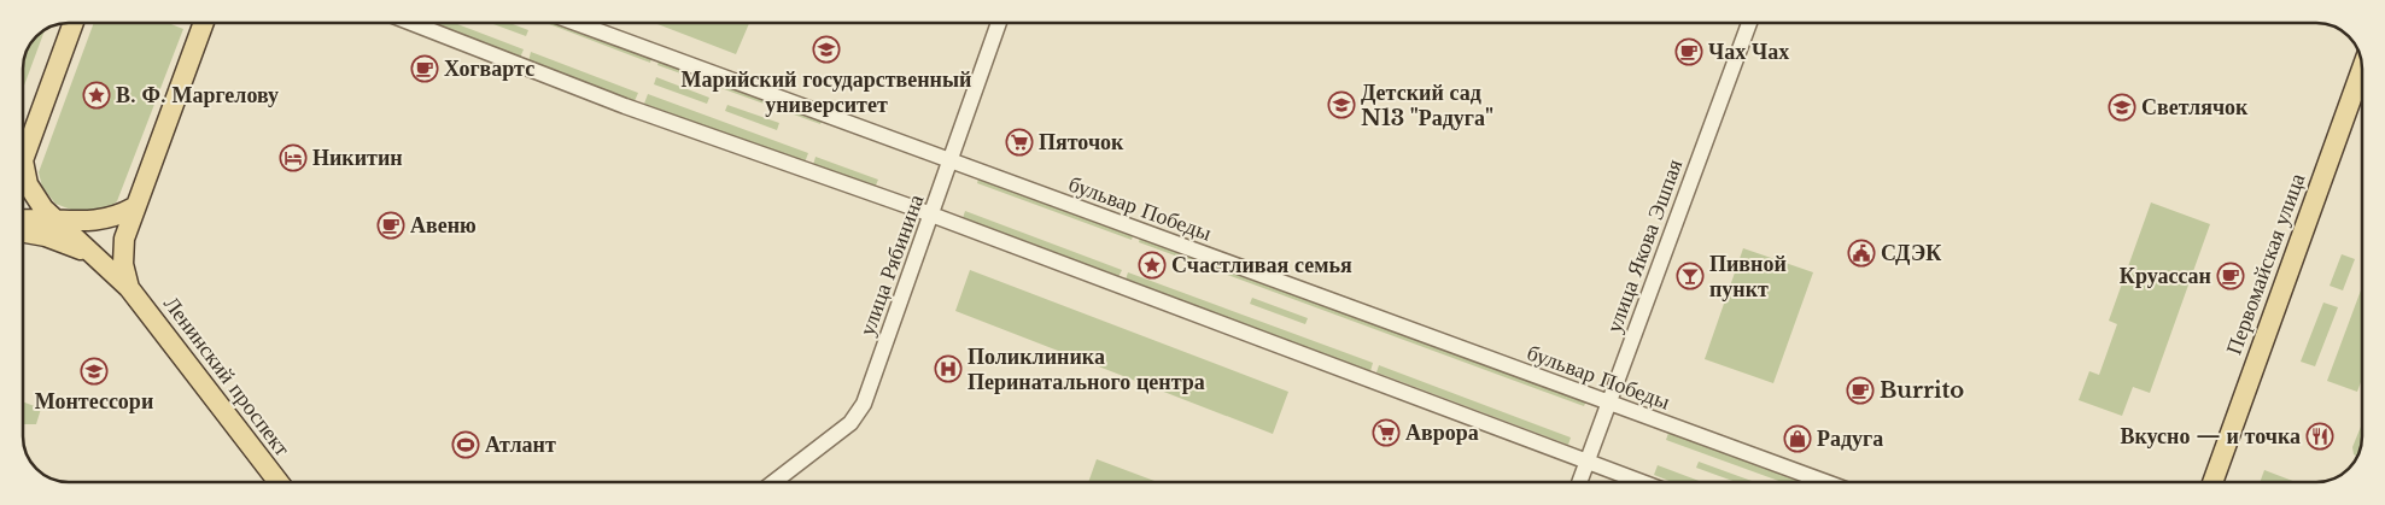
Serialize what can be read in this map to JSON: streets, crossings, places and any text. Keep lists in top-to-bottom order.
{
  "streets": {
    "main road": ["Первомайская улица", "Ленинский проспект"],
    "street": ["бульвар Победы", "улица Якова Эшпая", "улица Рябинина"]
  },
  "crossings": [
    ["бульвар Победы", "улица Якова Эшпая"],
    ["бульвар Победы", "улица Рябинина"]
  ],
  "places": {
    "school or university": [
      "Марийский государственный университет",
      "Детский сад N13 \"Радуга\"",
      "Светлячок",
      "Монтессори"
    ],
    "cafe": [
      "Чах Чах",
      "Хогвартс",
      "Авеню",
      "Круассан",
      "Burrito"
    ],
    "place": ["В. Ф. Маргелову", "Счастливая семья"],
    "supermarket": ["Пяточок", "Аврора"],
    "hotel": ["Никитин"],
    "public building": ["СДЭК"],
    "bar": ["Пивной пункт"],
    "hospital": ["Поликлиника Перинатального центра"],
    "restaurant": ["Вкусно — и точка"],
    "shop": ["Радуга"],
    "sports": ["Атлант"]
  }
}
